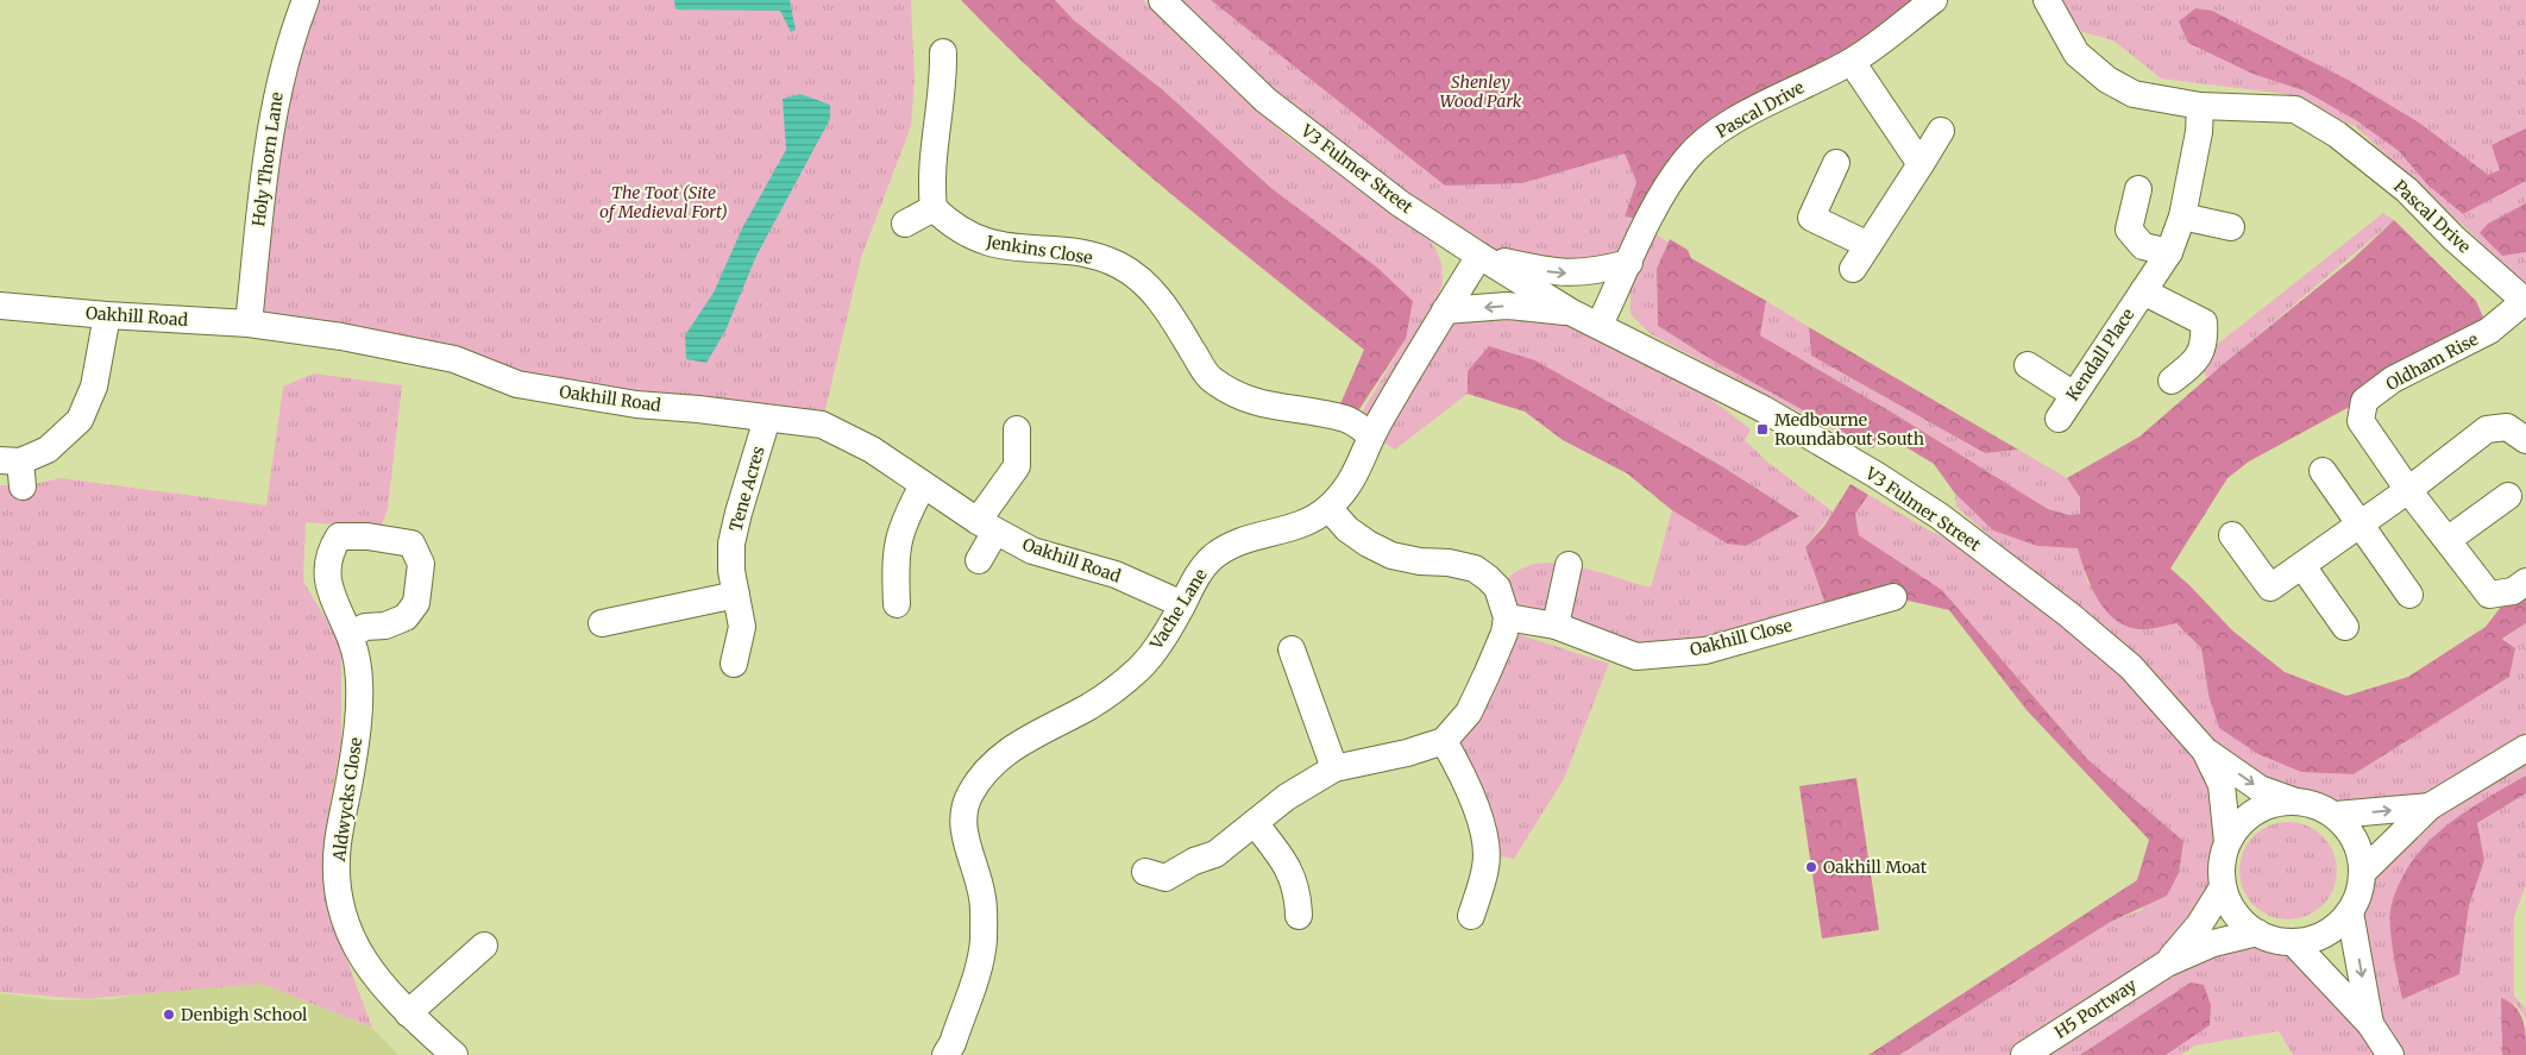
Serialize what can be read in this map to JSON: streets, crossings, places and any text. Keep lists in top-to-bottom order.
{
  "streets": {
    "street": [
      "Pascal Drive",
      "Holy Thorn Lane",
      "V3 Fulmer Street",
      "Jenkins Close",
      "Oakhill Road",
      "Kendall Place",
      "Oldham Rise",
      "Tene Acres",
      "Vache Lane",
      "Oakhill Close",
      "Aldwycks Close",
      "H5 Portway"
    ]
  },
  "crossings": [
    ["Pascal Drive", "V3 Fulmer Street"],
    ["Pascal Drive", "Kendall Place"],
    ["Pascal Drive", "Oldham Rise"],
    ["Holy Thorn Lane", "Oakhill Road"],
    ["V3 Fulmer Street", "Vache Lane"],
    ["V3 Fulmer Street", "H5 Portway"],
    ["Jenkins Close", "Vache Lane"],
    ["Oakhill Road", "Tene Acres"],
    ["Oakhill Road", "Vache Lane"]
  ],
  "parks": ["Shenley Wood Park", "The Toot (Site of Medieval Fort)"],
  "places": {
    "transit": ["Medbourne Roundabout South"],
    "other": ["Oakhill Moat", "Denbigh School"]
  }
}
